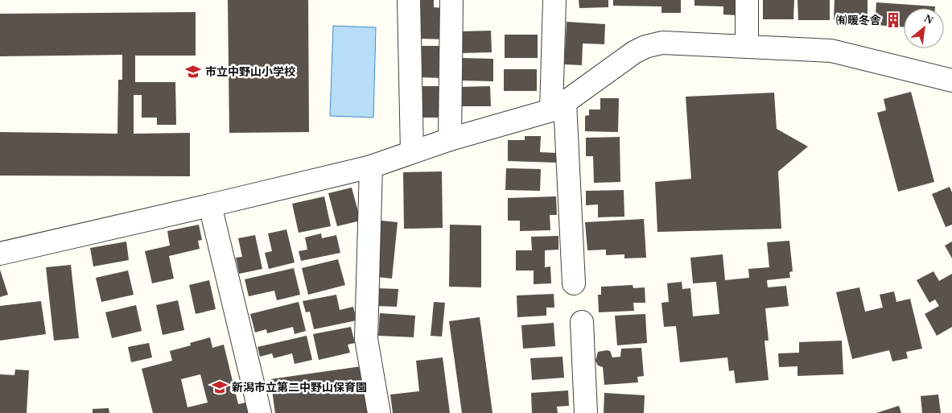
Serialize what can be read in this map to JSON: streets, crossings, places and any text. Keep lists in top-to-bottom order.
{
  "places": {
    "building": ["㈲暖冬舎"],
    "school or university": ["市立中野山小学校", "新潟市立第二中野山保育園"]
  },
  "north": "top right"
}
